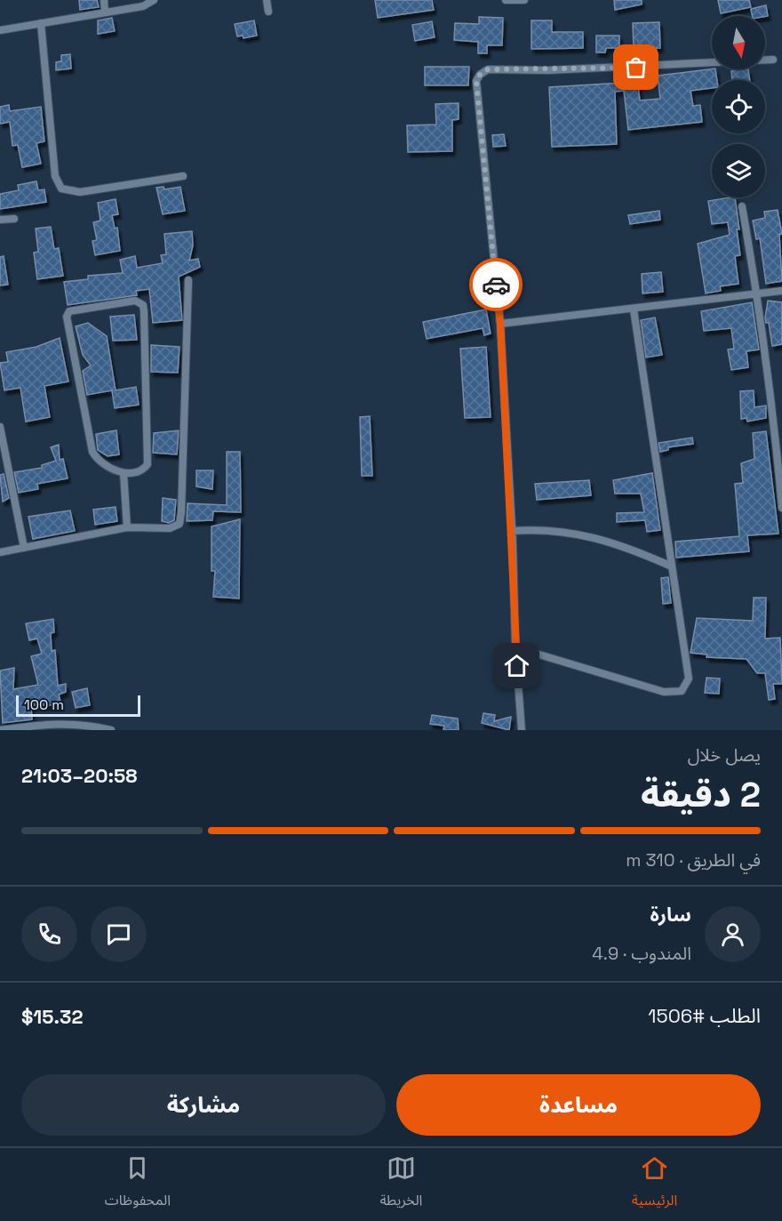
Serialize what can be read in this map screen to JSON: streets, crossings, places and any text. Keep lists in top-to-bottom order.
{
  "scale_bar": "100 m",
  "north": "bottom",
  "page": {
    "scale": "100 m",
    "heading": ["2 دقيقة", "يصل خلال", "20:58–21:03"],
    "panel": [
      "سارة",
      "المندوب · 4.9",
      "الطلب #1506",
      "$15.32"
    ],
    "bar": "في الطريق · 310 m",
    "buttons": ["مساعدة", "مشاركة"],
    "tabs": ["الرئيسية", "الخريطة", "المحفوظات"]
  }
}
